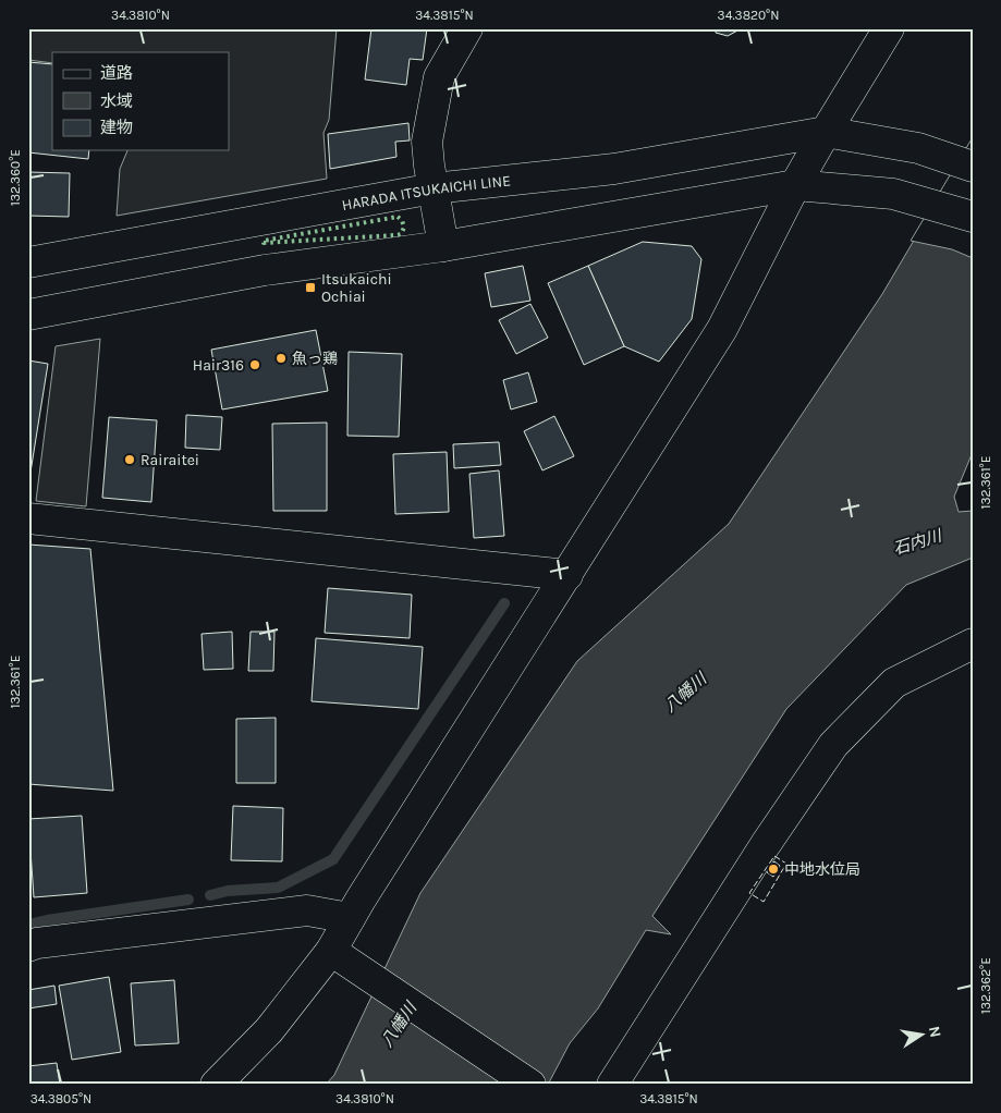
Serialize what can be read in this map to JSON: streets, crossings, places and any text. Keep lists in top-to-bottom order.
{
  "streets": {
    "street": ["HARADA ITSUKAICHI LINE"]
  },
  "water": ["石内川", "八幡川"],
  "places": {
    "transit": ["Itsukaichi Ochiai"],
    "other": [
      "魚っ鶏",
      "Hair316",
      "Rairaitei",
      "中地水位局"
    ]
  },
  "legend": ["道路", "水域", "建物"],
  "north": "right",
  "coordinates": [
    "34.3810°N",
    "34.3815°N",
    "34.3820°N",
    "132.360°E",
    "132.361°E",
    "132.362°E",
    "34.3805°N"
  ]
}
